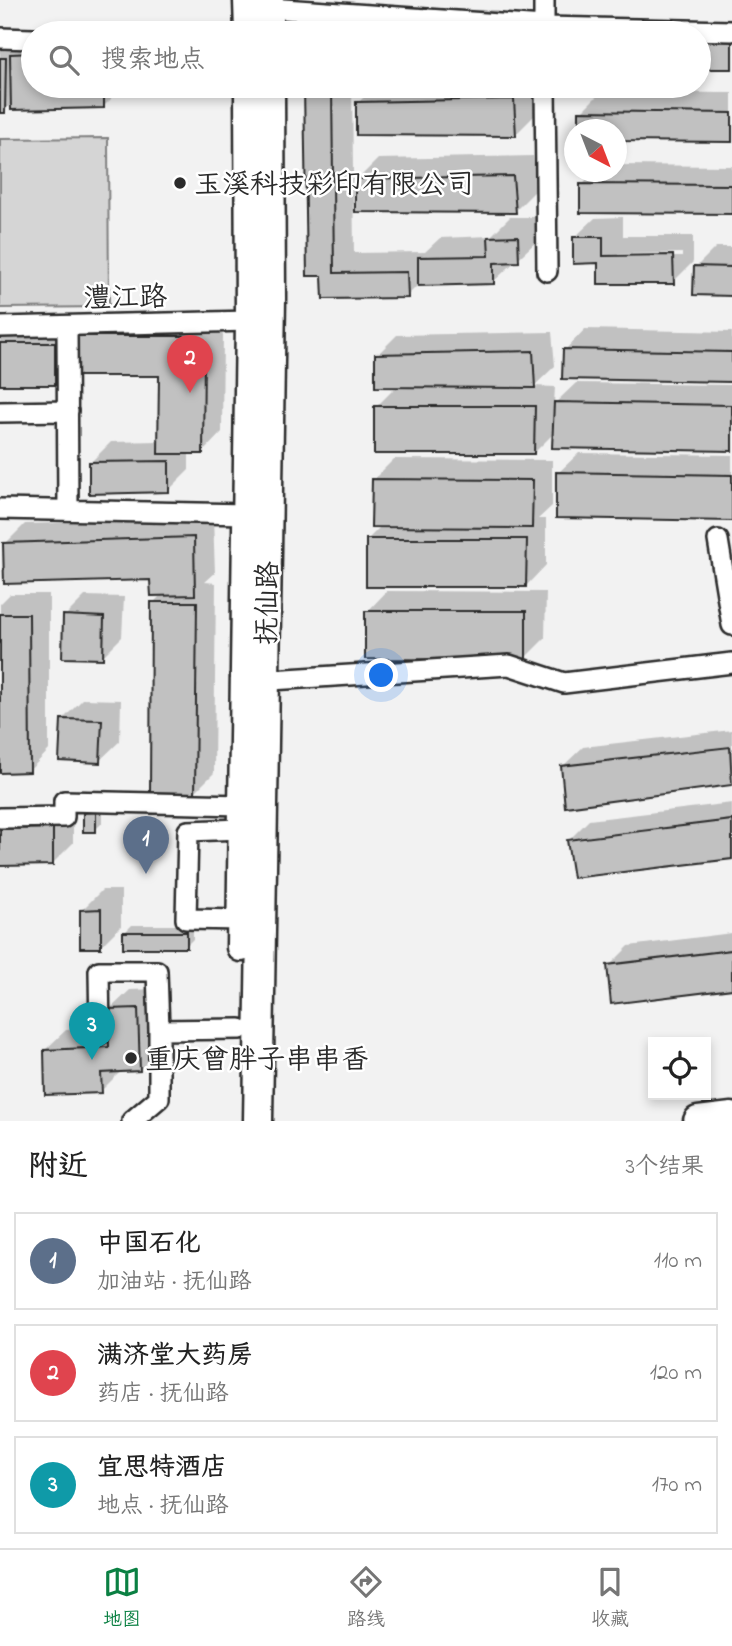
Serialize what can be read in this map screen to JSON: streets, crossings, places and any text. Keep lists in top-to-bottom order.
{
  "streets": {
    "main road": ["抚仙路"],
    "street": ["澧江路"]
  },
  "crossings": [
    ["澧江路", "抚仙路"]
  ],
  "places": ["玉溪科技彩印有限公司", "重庆曾胖子串串香"],
  "north": "bottom right",
  "page": {
    "search": "搜索地点",
    "pins": ["2", "1", "3"],
    "heading": ["附近", "3个结果"],
    "list": [
      {
        "mark": "1",
        "name": "中国石化",
        "note": "加油站 · 抚仙路",
        "value": "110 m"
      },
      {
        "mark": "2",
        "name": "满济堂大药房",
        "note": "药店 · 抚仙路",
        "value": "120 m"
      },
      {
        "mark": "3",
        "name": "宜思特酒店",
        "note": "地点 · 抚仙路",
        "value": "170 m"
      }
    ],
    "nav": ["地图", "路线", "收藏"]
  }
}
